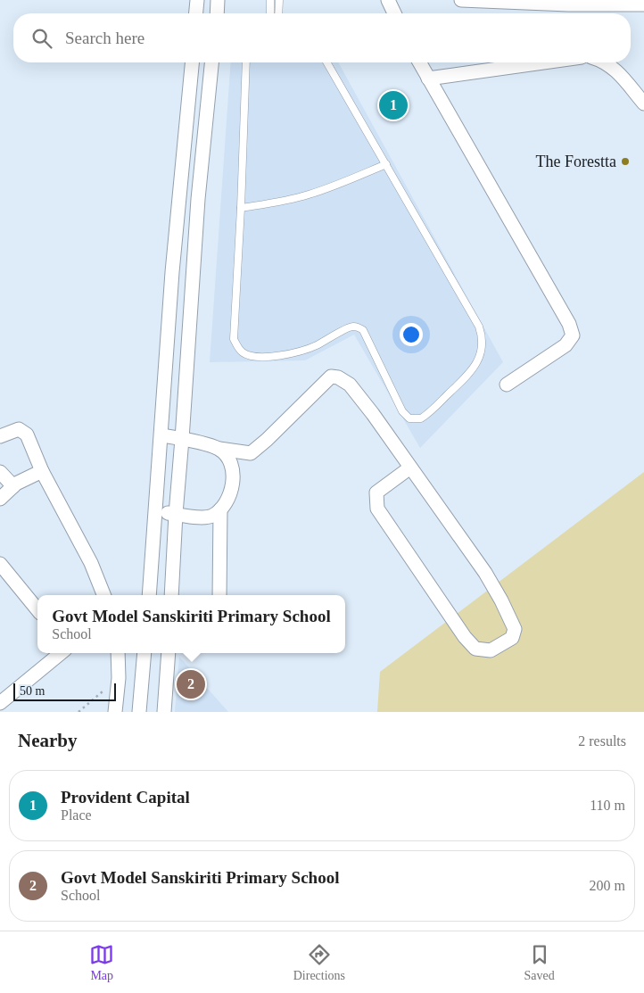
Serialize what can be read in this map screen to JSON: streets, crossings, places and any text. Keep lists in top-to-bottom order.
{
  "places": ["The Forestta"],
  "scale_bar": "50 m",
  "page": {
    "search": "Search here",
    "pins": ["1", "2"],
    "popup": ["Govt Model Sanskiriti Primary School", "School"],
    "scale": "50 m",
    "heading": ["Nearby", "2 results"],
    "list": [
      {
        "mark": "1",
        "name": "Provident Capital",
        "note": "Place",
        "value": "110 m"
      },
      {
        "mark": "2",
        "name": "Govt Model Sanskiriti Primary School",
        "note": "School",
        "value": "200 m"
      }
    ],
    "nav": ["Map", "Directions", "Saved"]
  }
}
